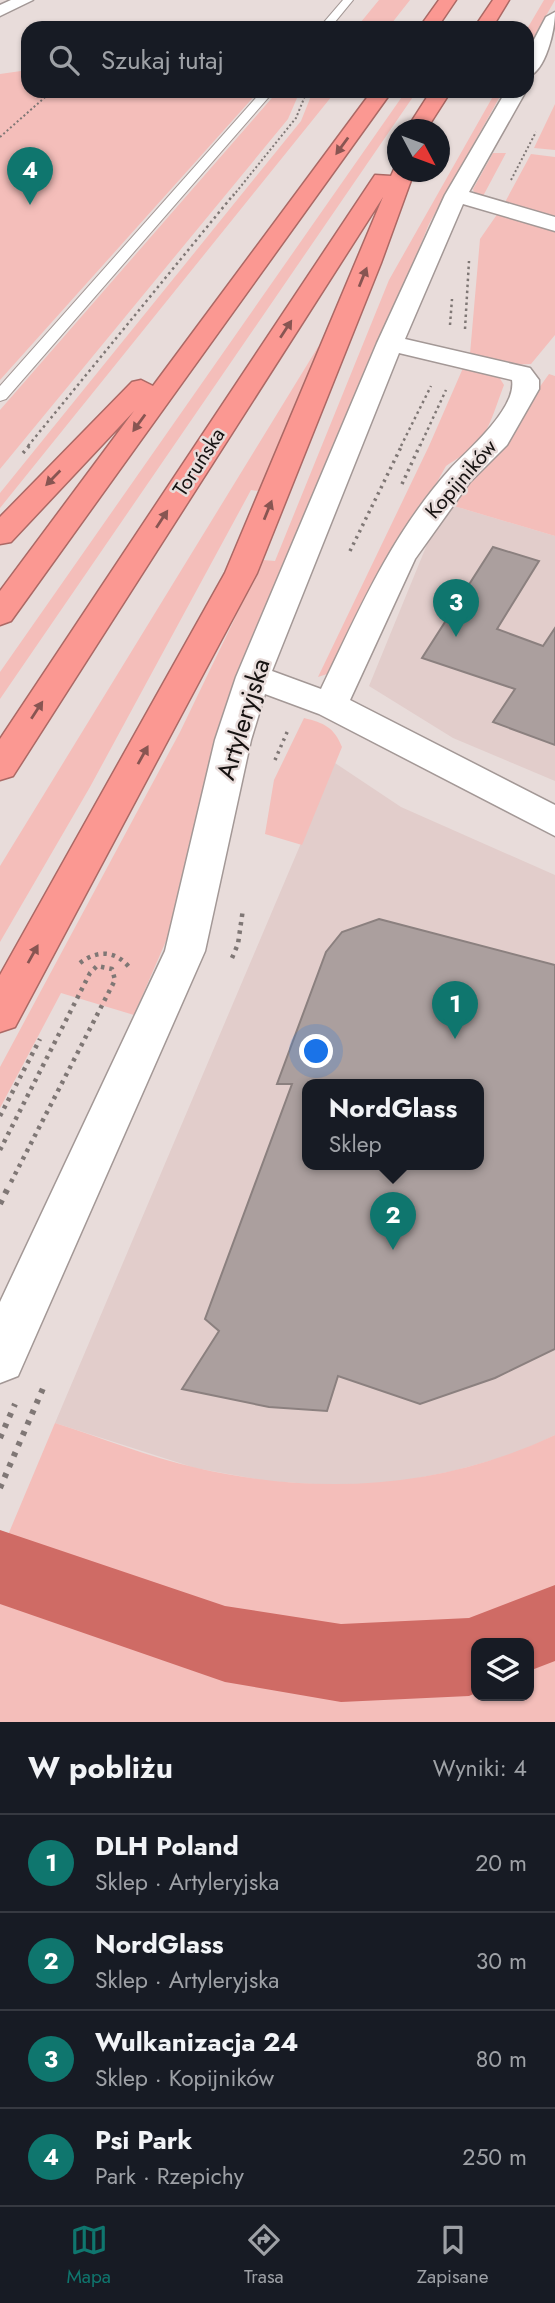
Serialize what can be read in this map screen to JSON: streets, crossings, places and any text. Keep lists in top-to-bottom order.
{
  "streets": {
    "highway": ["Toruńska"],
    "street": ["Kopijników", "Artyleryjska"]
  },
  "crossings": [
    ["Kopijników", "Artyleryjska"]
  ],
  "north": "bottom right",
  "page": {
    "search": "Szukaj tutaj",
    "pins": [
      "4",
      "3",
      "1",
      "2"
    ],
    "popup": ["NordGlass", "Sklep"],
    "heading": ["W pobliżu", "Wyniki: 4"],
    "list": [
      {
        "mark": "1",
        "name": "DLH Poland",
        "note": "Sklep · Artyleryjska",
        "value": "20 m"
      },
      {
        "mark": "2",
        "name": "NordGlass",
        "note": "Sklep · Artyleryjska",
        "value": "30 m"
      },
      {
        "mark": "3",
        "name": "Wulkanizacja 24",
        "note": "Sklep · Kopijników",
        "value": "80 m"
      },
      {
        "mark": "4",
        "name": "Psi Park",
        "note": "Park · Rzepichy",
        "value": "250 m"
      }
    ],
    "nav": ["Mapa", "Trasa", "Zapisane"]
  }
}
